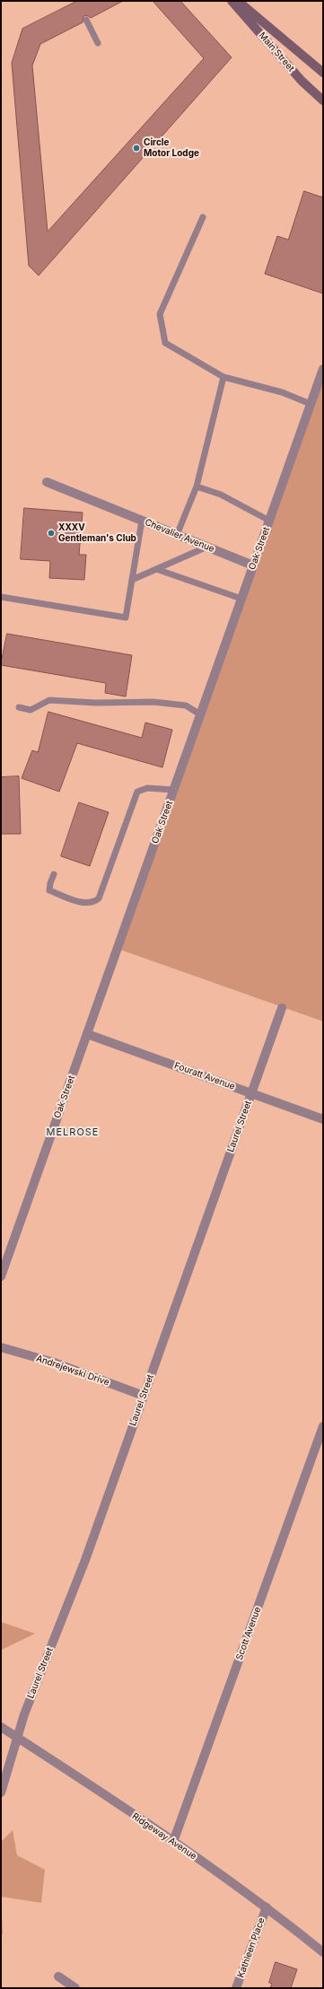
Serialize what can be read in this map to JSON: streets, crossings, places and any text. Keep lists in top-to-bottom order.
{
  "streets": {
    "main road": ["Main Street"],
    "street": [
      "Chevalier Avenue",
      "Oak Street",
      "Fouratt Avenue",
      "Laurel Street",
      "Andrejewski Drive",
      "Scott Avenue",
      "Ridgeway Avenue",
      "Kathleen Place"
    ]
  },
  "crossings": [
    ["Chevalier Avenue", "Oak Street"],
    ["Oak Street", "Fouratt Avenue"],
    ["Fouratt Avenue", "Laurel Street"],
    ["Laurel Street", "Andrejewski Drive"],
    ["Laurel Street", "Ridgeway Avenue"],
    ["Scott Avenue", "Ridgeway Avenue"],
    ["Ridgeway Avenue", "Kathleen Place"]
  ],
  "districts": ["MELROSE"],
  "places": ["Circle Motor Lodge", "XXXV Gentleman's Club"]
}
